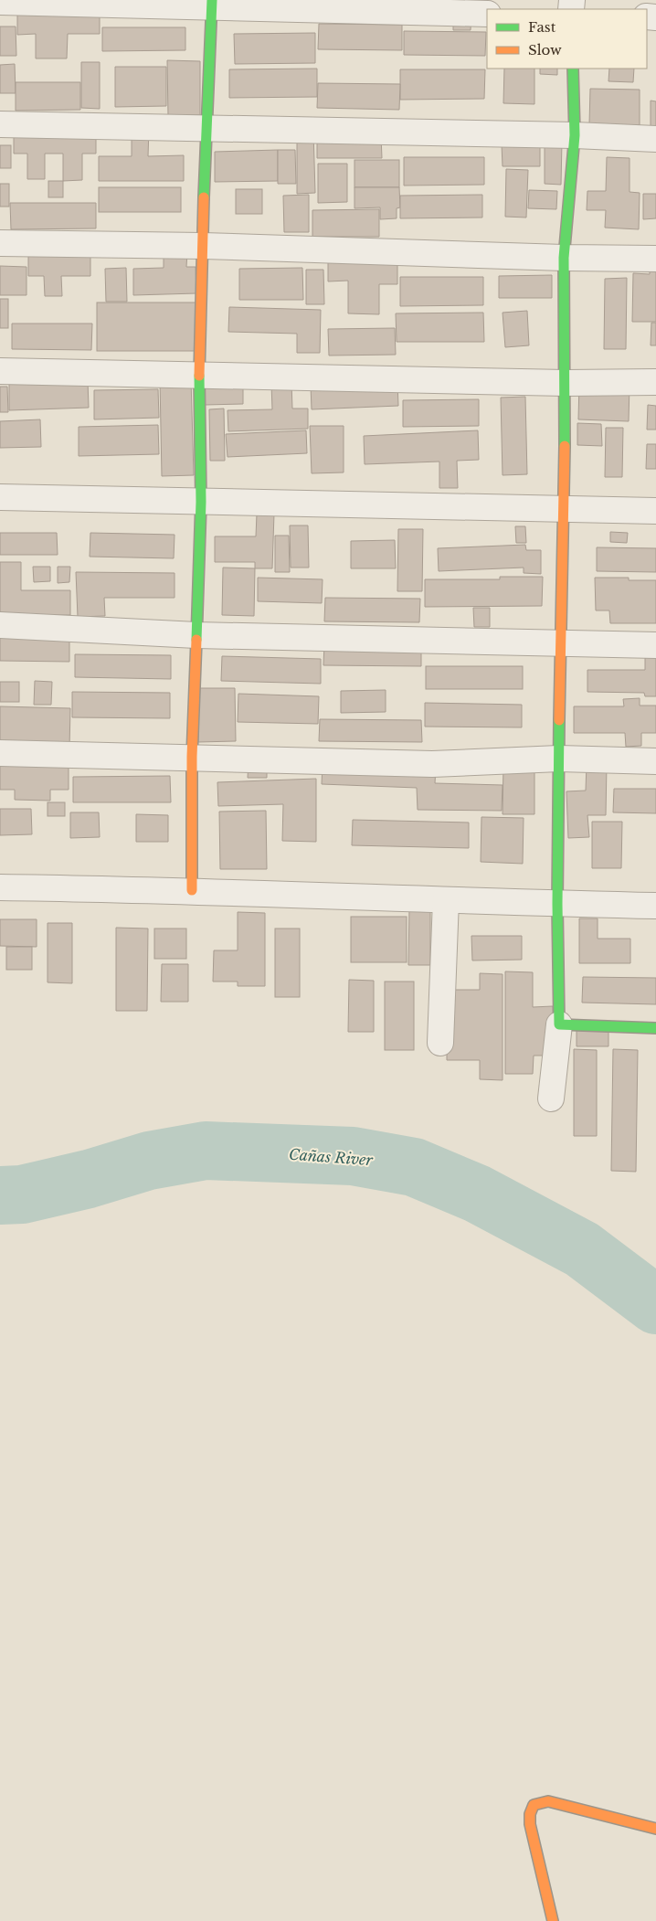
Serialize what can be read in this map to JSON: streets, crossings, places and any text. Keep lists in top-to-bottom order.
{
  "water": ["Cañas River"],
  "legend": ["Fast", "Slow"]
}
